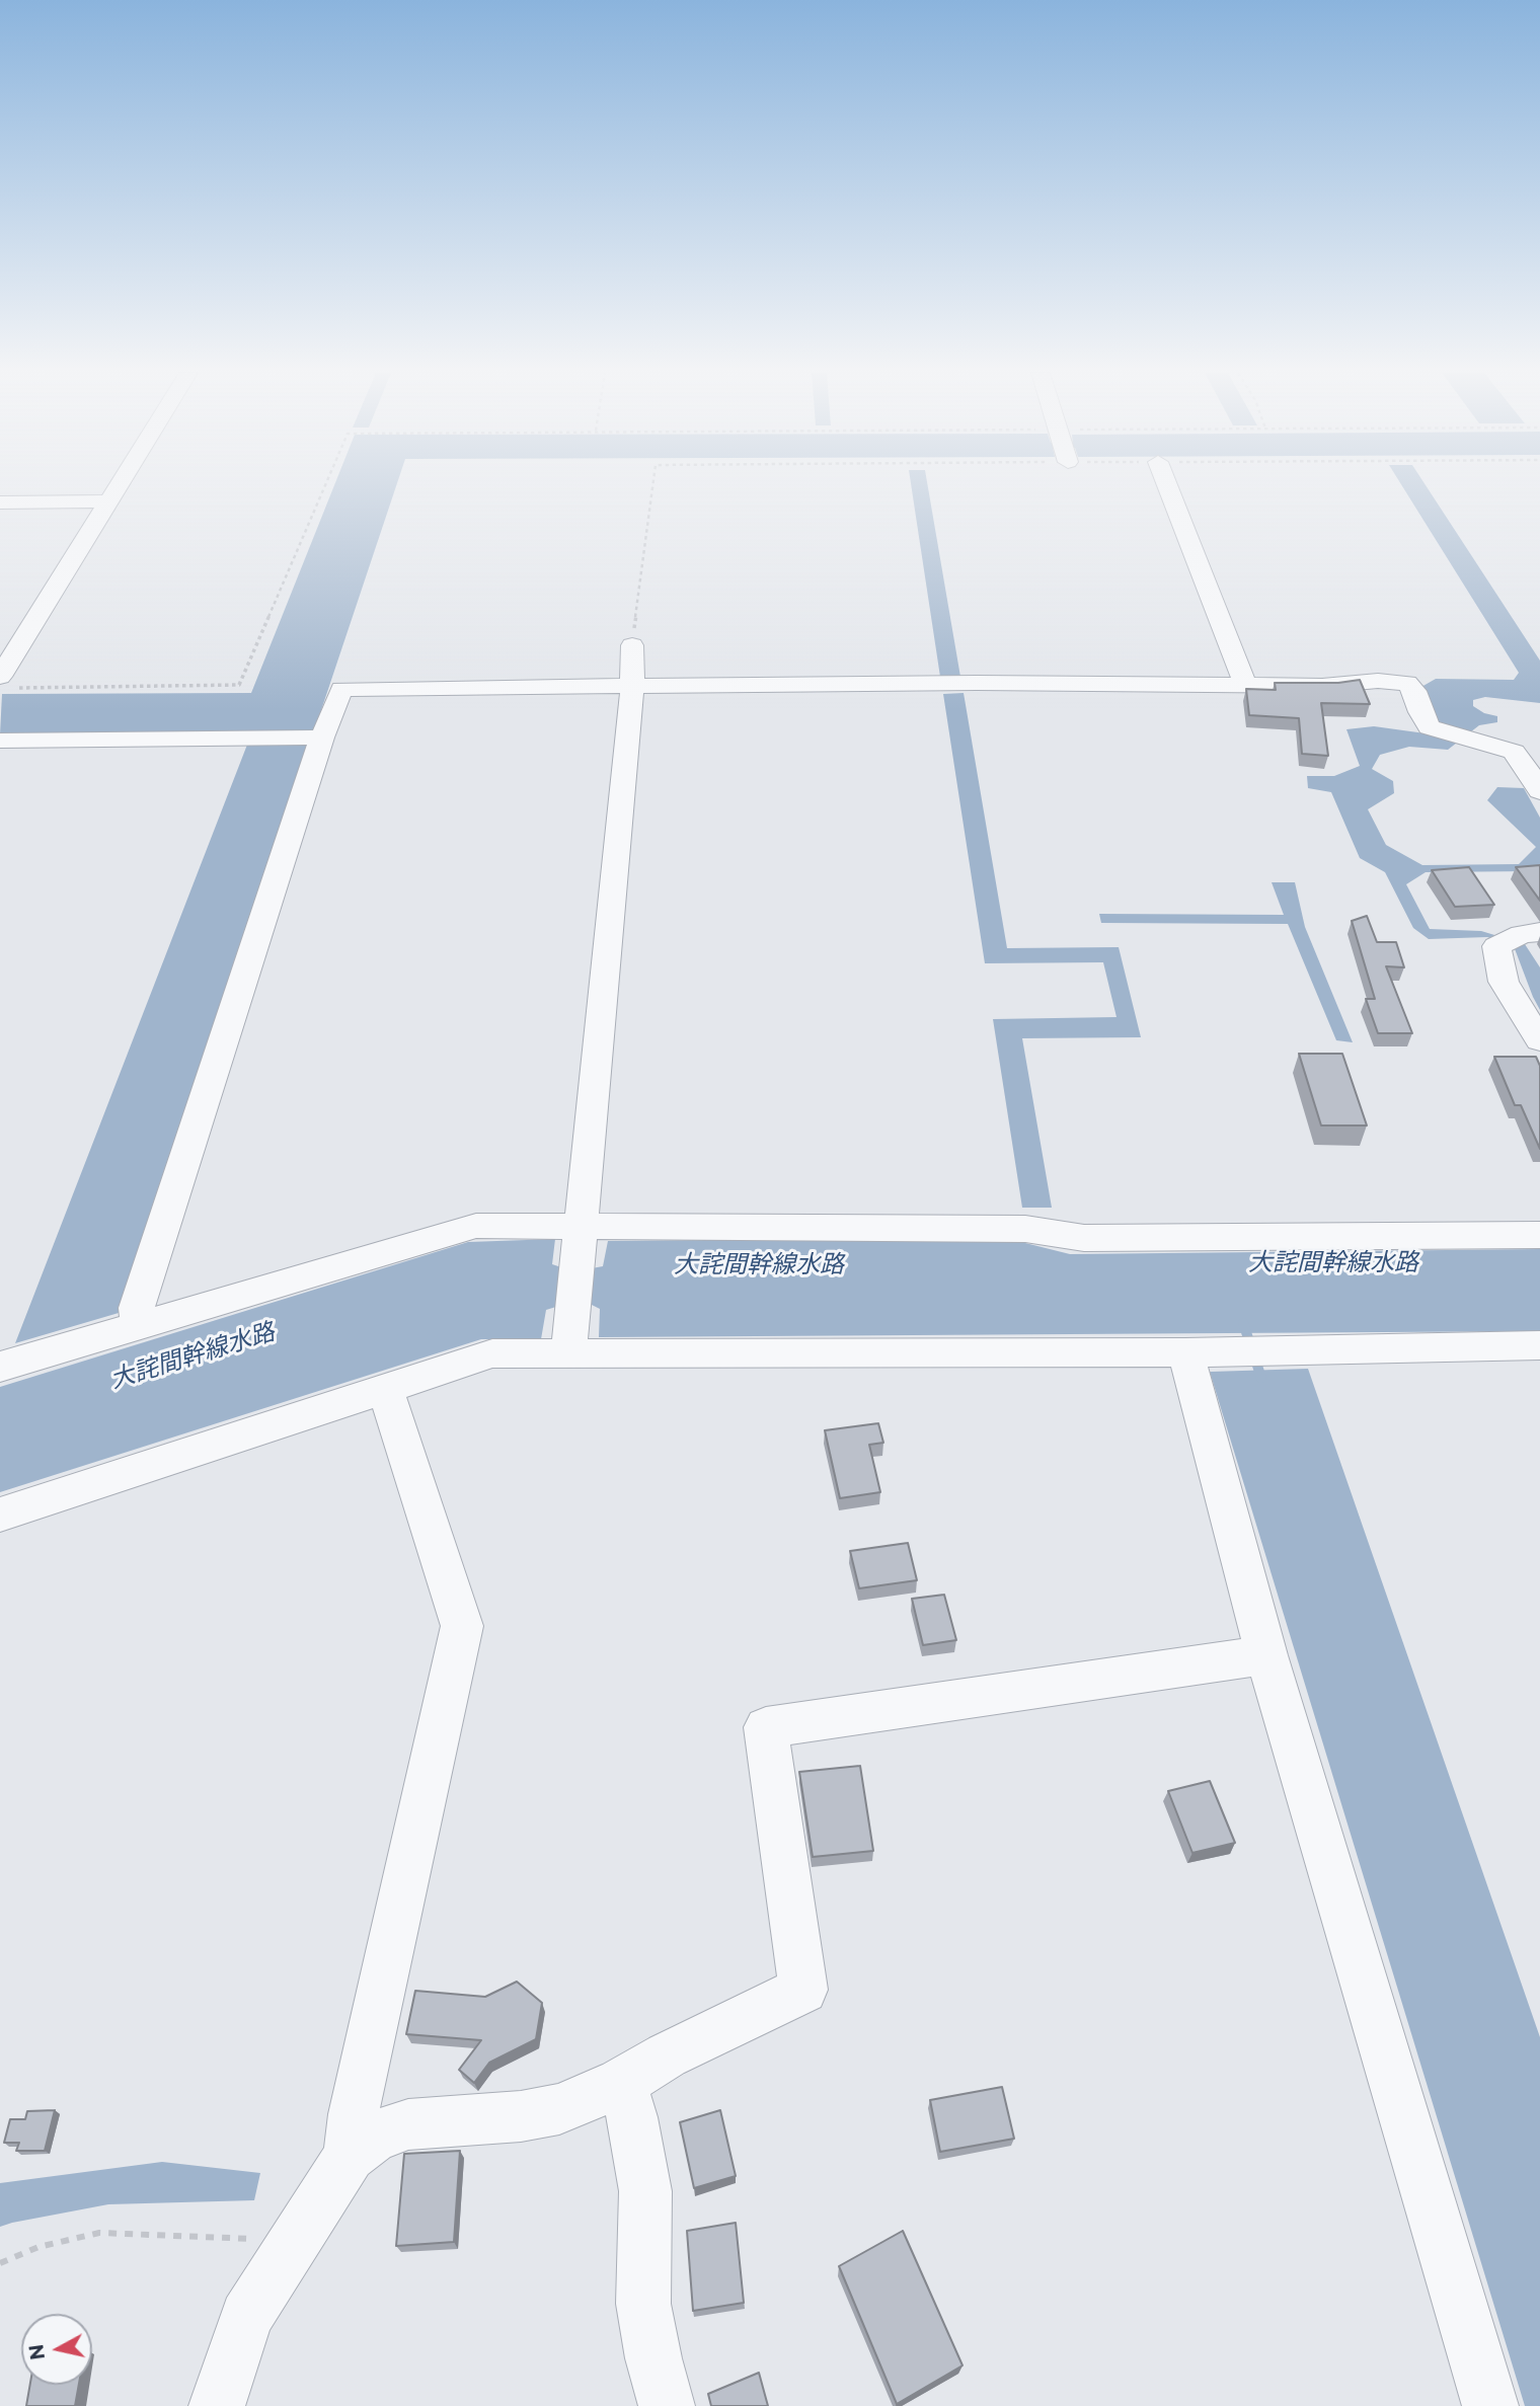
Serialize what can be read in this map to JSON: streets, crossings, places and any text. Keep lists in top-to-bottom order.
{
  "water": ["大詫間幹線水路"],
  "north": "left"
}
